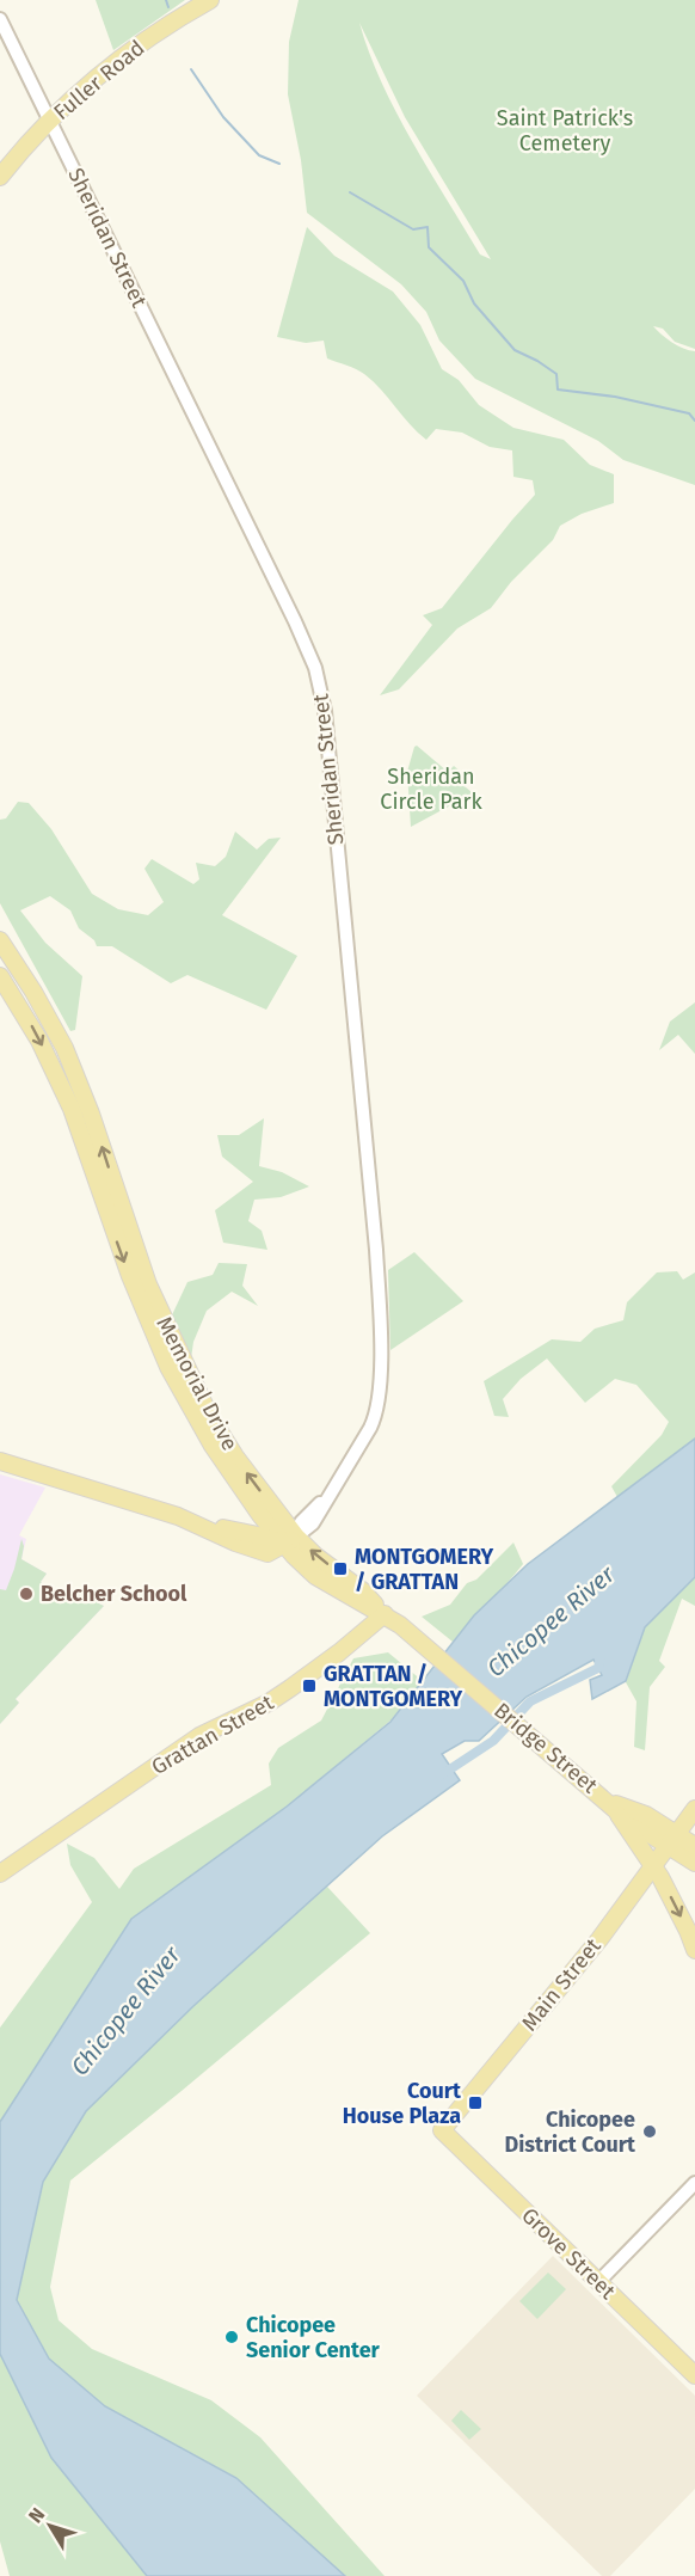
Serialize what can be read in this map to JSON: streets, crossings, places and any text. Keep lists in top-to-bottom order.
{
  "streets": {
    "main road": [
      "Fuller Road",
      "Memorial Drive",
      "Grattan Street",
      "Bridge Street",
      "Main Street",
      "Grove Street"
    ],
    "street": ["Sheridan Street"]
  },
  "crossings": [
    ["Fuller Road", "Sheridan Street"],
    ["Sheridan Street", "Memorial Drive"],
    ["Memorial Drive", "Grattan Street"],
    ["Memorial Drive", "Bridge Street"],
    ["Grattan Street", "Bridge Street"],
    ["Bridge Street", "Main Street"],
    ["Main Street", "Grove Street"]
  ],
  "water": ["Chicopee River"],
  "parks": ["Saint Patrick's Cemetery", "Sheridan Circle Park"],
  "places": {
    "transit": ["MONTGOMERY / GRATTAN", "GRATTAN / MONTGOMERY", "Court House Plaza"],
    "other": ["Belcher School", "Chicopee District Court", "Chicopee Senior Center"]
  },
  "north": "top left"
}
